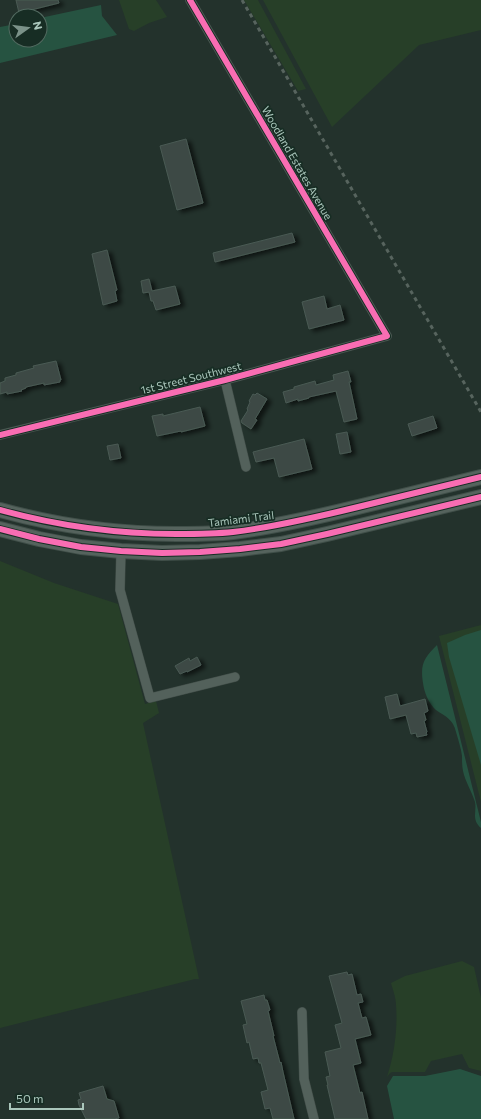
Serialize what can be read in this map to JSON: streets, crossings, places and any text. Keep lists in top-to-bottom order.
{
  "streets": {
    "main road": ["Tamiami Trail"],
    "street": ["Woodland Estates Avenue", "1st Street Southwest"]
  },
  "crossings": [
    ["Woodland Estates Avenue", "1st Street Southwest"]
  ],
  "scale_bar": "50 m",
  "north": "right"
}
